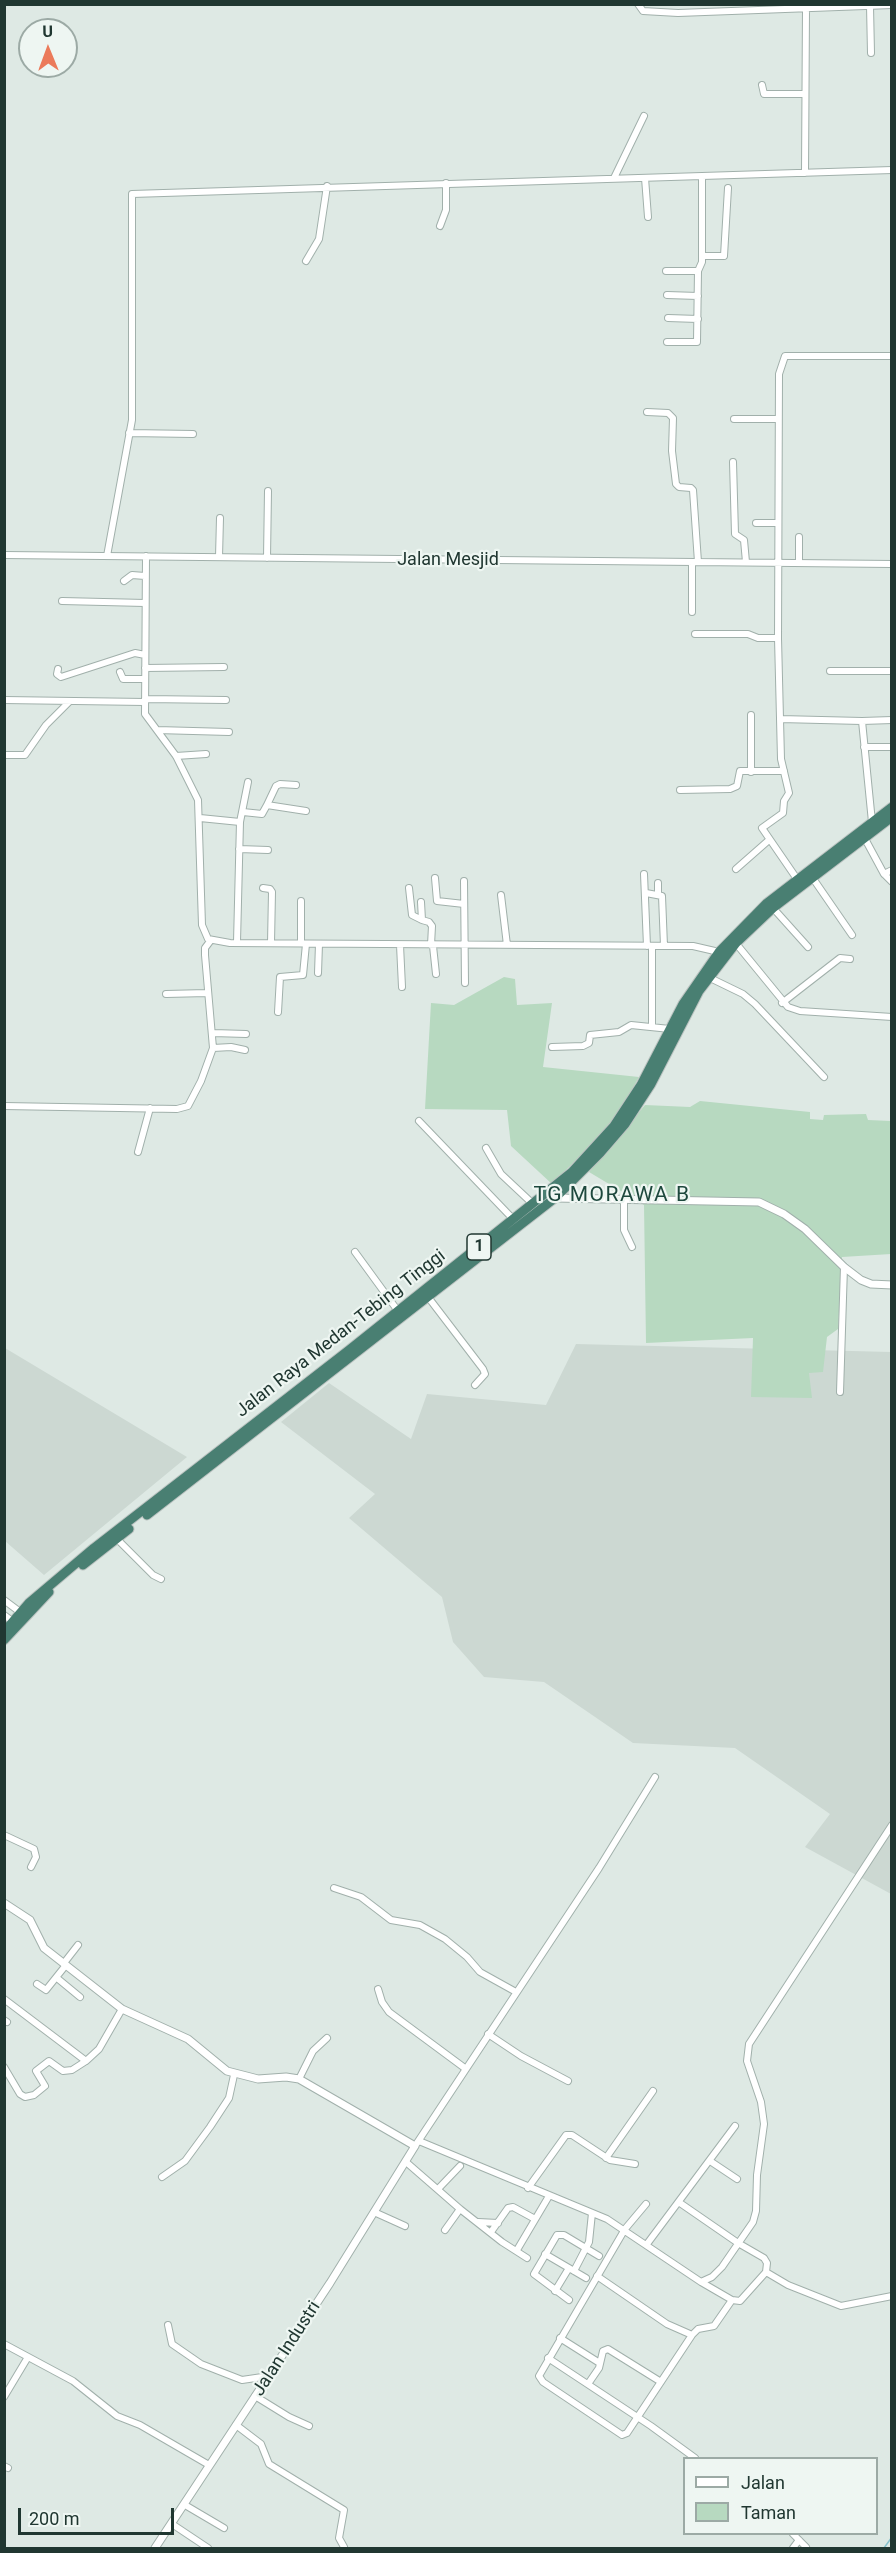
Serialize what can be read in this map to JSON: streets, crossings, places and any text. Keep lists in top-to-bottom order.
{
  "streets": {
    "highway": ["1", "Jalan Raya Medan-Tebing Tinggi"],
    "street": ["Jalan Mesjid", "Jalan Industri"]
  },
  "districts": ["TG MORAWA B"],
  "legend": ["Jalan", "Taman"],
  "scale_bar": "200 m",
  "north": "top"
}
